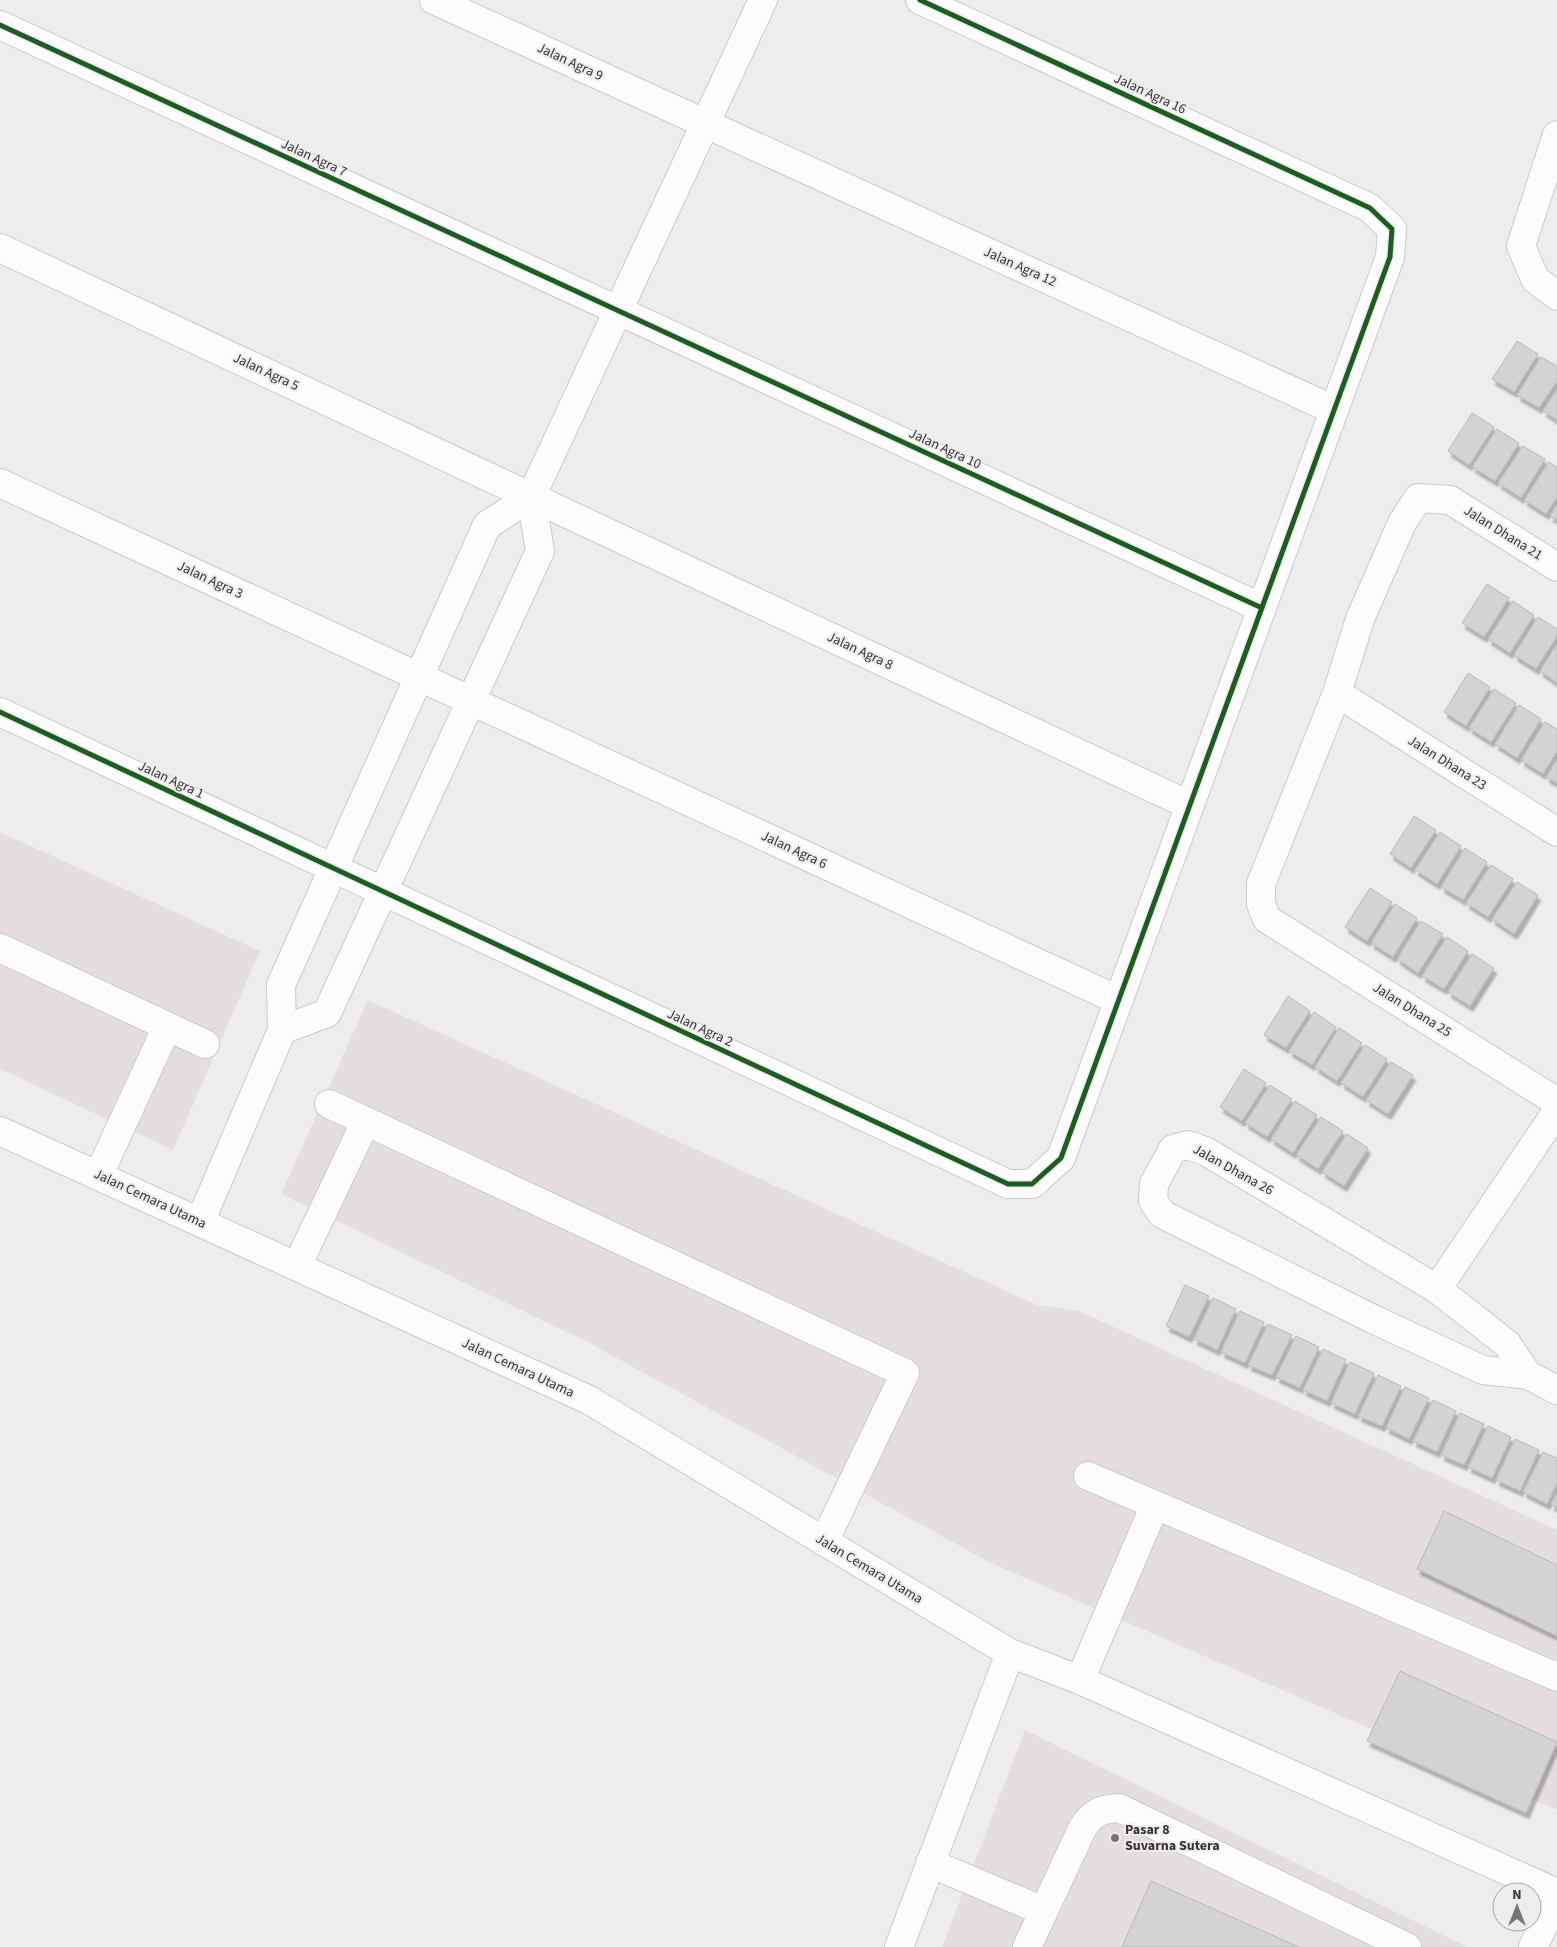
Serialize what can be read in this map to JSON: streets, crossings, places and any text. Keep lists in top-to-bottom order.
{
  "streets": {
    "street": [
      "Jalan Agra 9",
      "Jalan Agra 16",
      "Jalan Agra 7",
      "Jalan Agra 12",
      "Jalan Agra 5",
      "Jalan Agra 10",
      "Jalan Dhana 21",
      "Jalan Agra 3",
      "Jalan Agra 8",
      "Jalan Dhana 23",
      "Jalan Agra 1",
      "Jalan Agra 6",
      "Jalan Dhana 25",
      "Jalan Agra 2",
      "Jalan Dhana 26",
      "Jalan Cemara Utama"
    ]
  },
  "crossings": [
    ["Jalan Agra 9", "Jalan Agra 12"],
    ["Jalan Agra 16", "Jalan Agra 12"],
    ["Jalan Agra 7", "Jalan Agra 10"],
    ["Jalan Agra 5", "Jalan Agra 8"],
    ["Jalan Dhana 21", "Jalan Dhana 23"],
    ["Jalan Dhana 21", "Jalan Dhana 25"],
    ["Jalan Agra 3", "Jalan Agra 6"],
    ["Jalan Dhana 23", "Jalan Dhana 25"],
    ["Jalan Agra 1", "Jalan Agra 2"],
    ["Jalan Agra 6", "Jalan Agra 2"]
  ],
  "places": ["Pasar 8 Suvarna Sutera"],
  "north": "top"
}
